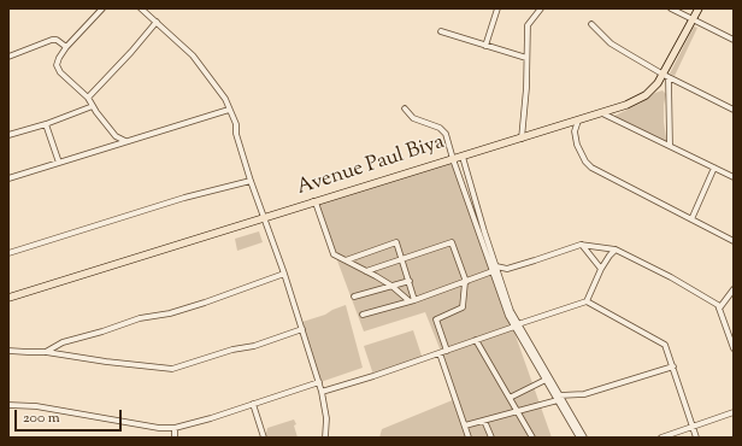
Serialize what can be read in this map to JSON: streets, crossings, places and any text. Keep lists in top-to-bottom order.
{
  "streets": {
    "main road": ["Avenue Paul Biya"]
  },
  "scale_bar": "200 m"
}
